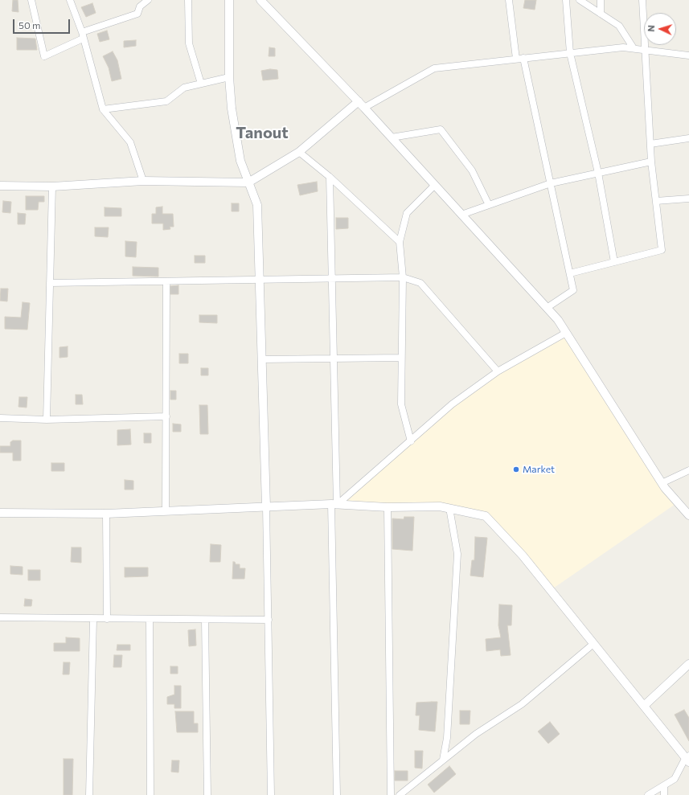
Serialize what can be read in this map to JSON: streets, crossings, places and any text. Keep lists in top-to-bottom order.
{
  "districts": ["Tanout"],
  "places": ["Market"],
  "scale_bar": "50 m",
  "north": "left"
}
